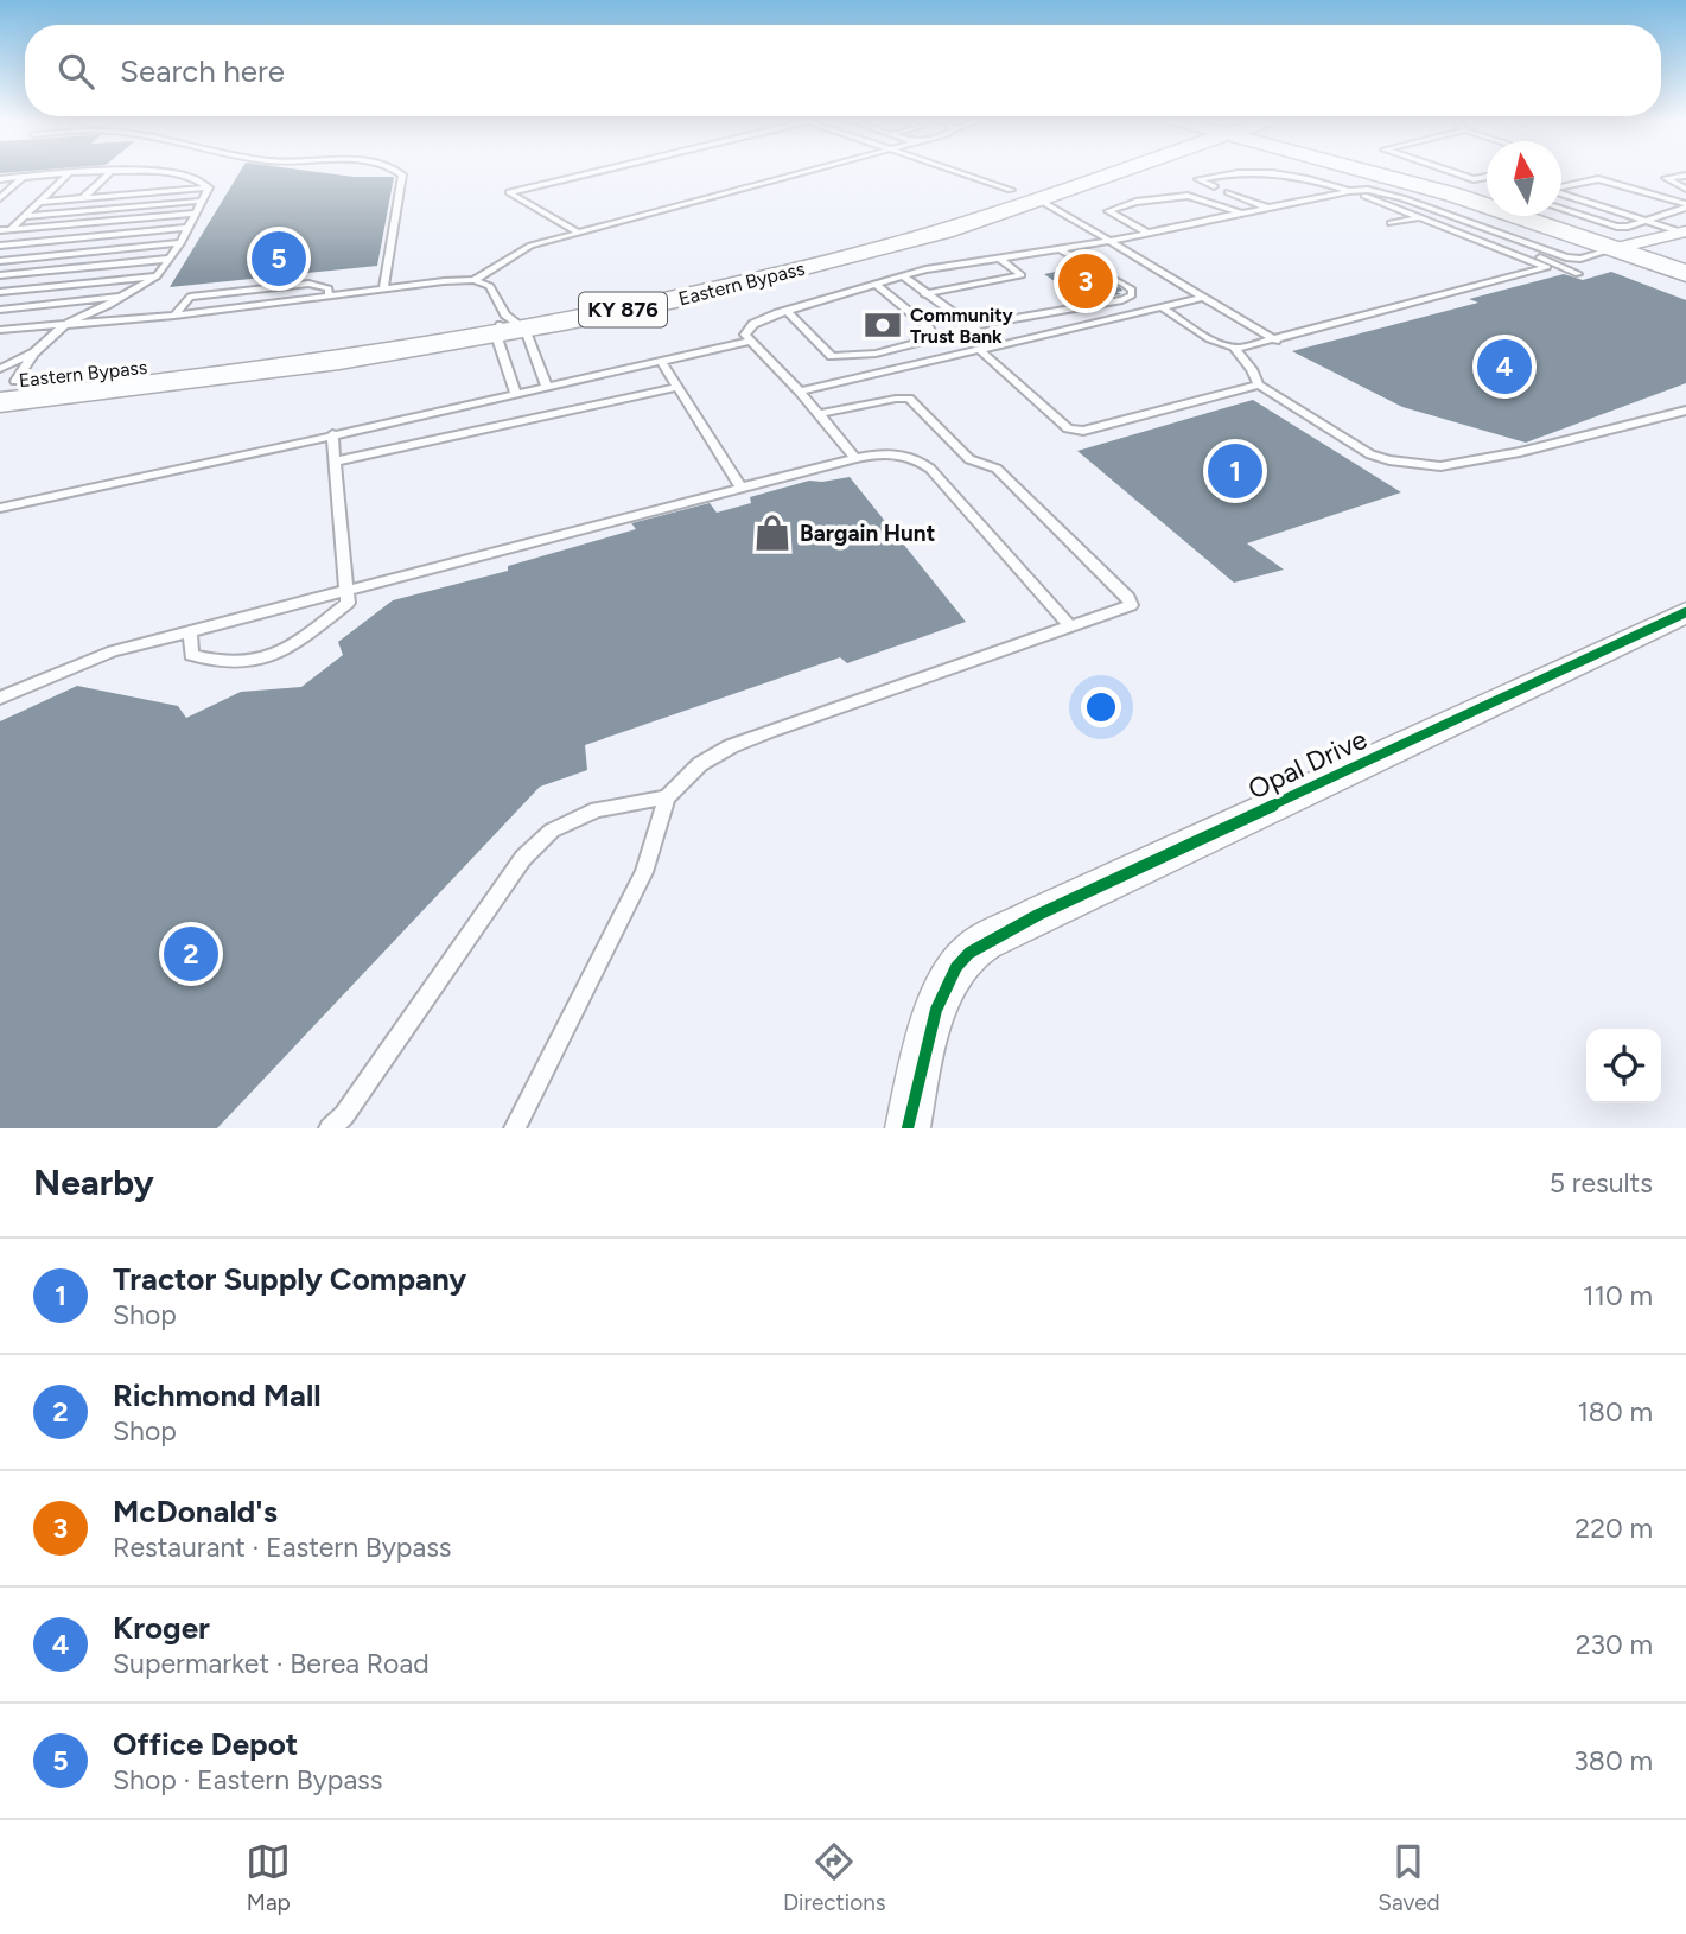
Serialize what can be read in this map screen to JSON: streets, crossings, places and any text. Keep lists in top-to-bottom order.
{
  "streets": {
    "main road": ["Eastern Bypass", "KY 876"],
    "street": ["Opal Drive"]
  },
  "places": {
    "bank": ["Community Trust Bank"],
    "shop": ["Bargain Hunt"]
  },
  "north": "top",
  "page": {
    "search": "Search here",
    "pins": [
      "5",
      "3",
      "4",
      "1",
      "2"
    ],
    "heading": ["Nearby", "5 results"],
    "list": [
      {
        "mark": "1",
        "name": "Tractor Supply Company",
        "note": "Shop",
        "value": "110 m"
      },
      {
        "mark": "2",
        "name": "Richmond Mall",
        "note": "Shop",
        "value": "180 m"
      },
      {
        "mark": "3",
        "name": "McDonald's",
        "note": "Restaurant · Eastern Bypass",
        "value": "220 m"
      },
      {
        "mark": "4",
        "name": "Kroger",
        "note": "Supermarket · Berea Road",
        "value": "230 m"
      },
      {
        "mark": "5",
        "name": "Office Depot",
        "note": "Shop · Eastern Bypass",
        "value": "380 m"
      }
    ],
    "nav": ["Map", "Directions", "Saved"]
  }
}
